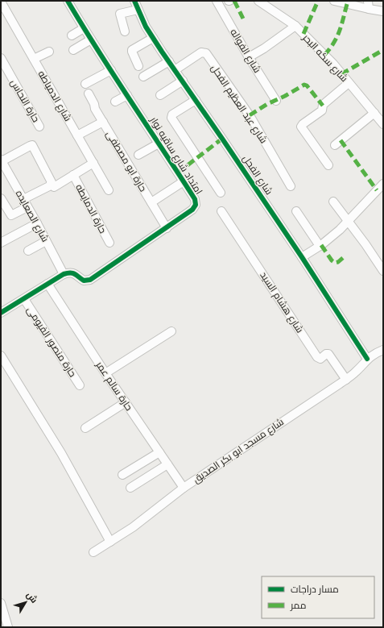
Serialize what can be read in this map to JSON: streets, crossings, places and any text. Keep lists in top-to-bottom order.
{
  "streets": {
    "street": [
      "شارع الفواله",
      "شارع سكه البحر",
      "شارع الدمياطه",
      "حارة النحاس",
      "شارع عبد العظيم الفحل",
      "امتداد شارع ساقيه نوار",
      "حارة ابو مصطفى",
      "شارع الفحل",
      "حارة الدمايطه",
      "شارع الصعايده",
      "شارع هشام السيد",
      "حارة منصور الفيومى",
      "حارة سالم عمر",
      "شارع مسجد ابو بكر الصديق"
    ]
  },
  "crossings": [
    ["شارع عبد العظيم الفحل", "شارع الفحل"],
    ["امتداد شارع ساقيه نوار", "حارة ابو مصطفى"],
    ["امتداد شارع ساقيه نوار", "شارع الصعايده"],
    ["شارع الفحل", "شارع مسجد ابو بكر الصديق"],
    ["شارع هشام السيد", "شارع مسجد ابو بكر الصديق"],
    ["حارة سالم عمر", "شارع مسجد ابو بكر الصديق"]
  ],
  "legend": ["مسار دراجات", "ممر"],
  "north": "top right"
}
